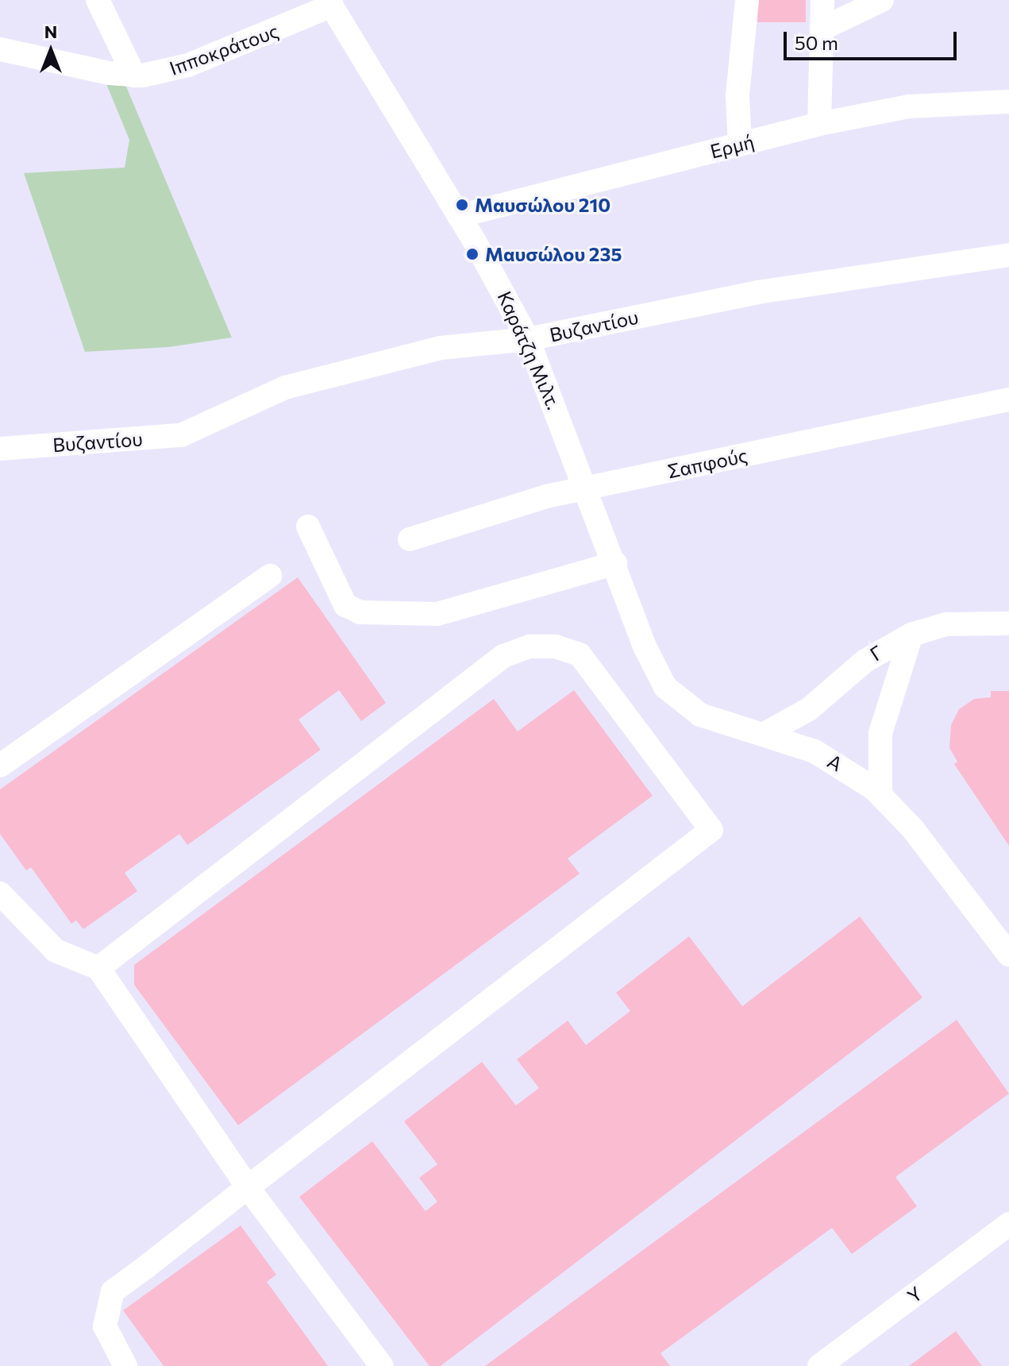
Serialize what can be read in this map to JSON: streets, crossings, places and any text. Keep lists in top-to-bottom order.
{
  "streets": {
    "street": [
      "Ιπποκράτους",
      "Ερμή",
      "Βυζαντίου",
      "Καράτζη Μιλτ.",
      "Σαπφούς",
      "Γ",
      "Α",
      "Υ"
    ]
  },
  "crossings": [
    ["Ιπποκράτους", "Καράτζη Μιλτ."],
    ["Ερμή", "Καράτζη Μιλτ."],
    ["Βυζαντίου", "Καράτζη Μιλτ."],
    ["Καράτζη Μιλτ.", "Σαπφούς"],
    ["Καράτζη Μιλτ.", "Α"],
    ["Γ", "Α"]
  ],
  "places": ["Μαυσώλου 210", "Μαυσώλου 235"],
  "scale_bar": "50 m",
  "north": "top"
}
